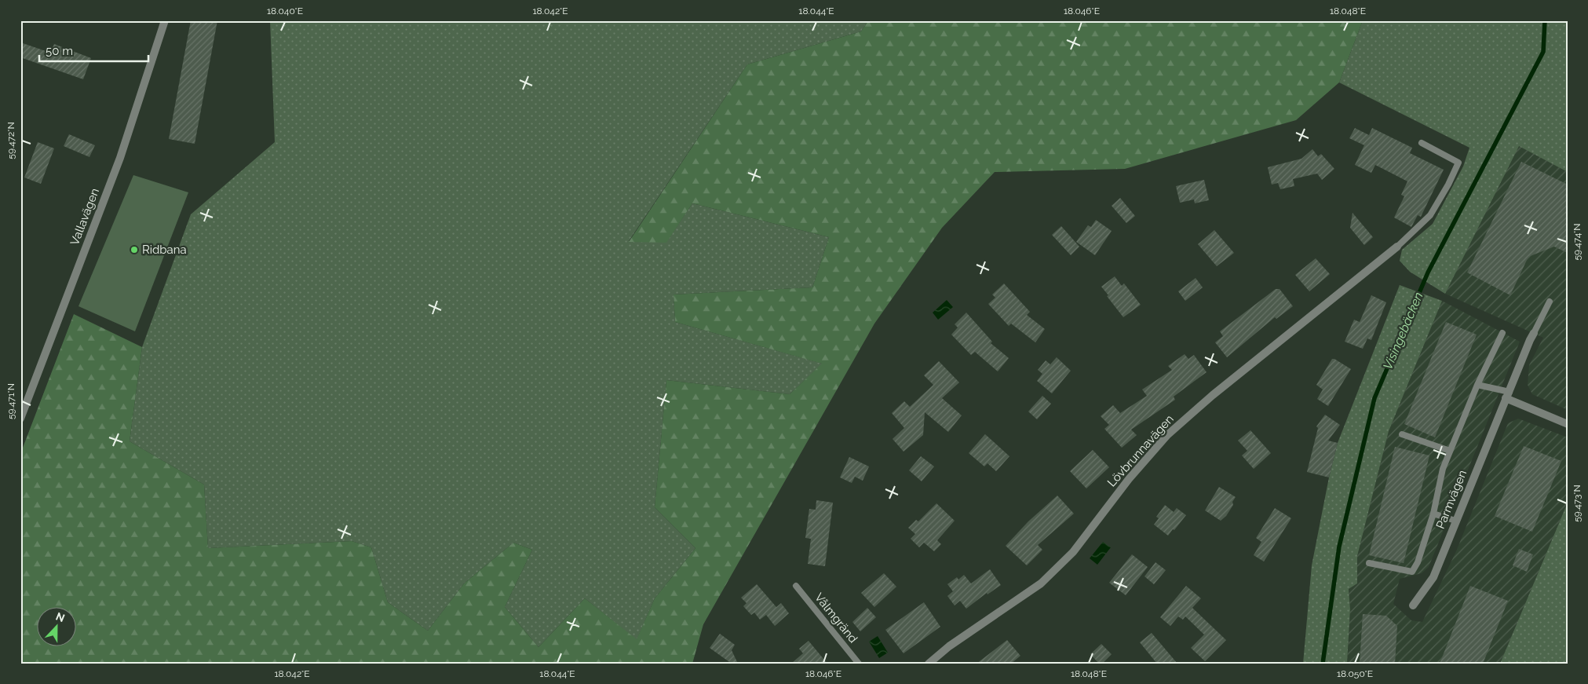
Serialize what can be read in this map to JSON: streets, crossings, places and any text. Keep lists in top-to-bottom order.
{
  "streets": {
    "street": ["Vallavägen", "Lövbrunnavägen", "Parmvägen"],
    "lane": ["Vålmgränd"]
  },
  "water": ["Visingebäcken"],
  "places": ["Ridbana"],
  "scale_bar": "50 m",
  "north": "top",
  "coordinates": [
    "18.040°E",
    "18.042°E",
    "18.044°E",
    "18.046°E",
    "18.048°E",
    "59.472°N",
    "59.474°N",
    "59.471°N",
    "59.473°N",
    "18.050°E"
  ]
}
